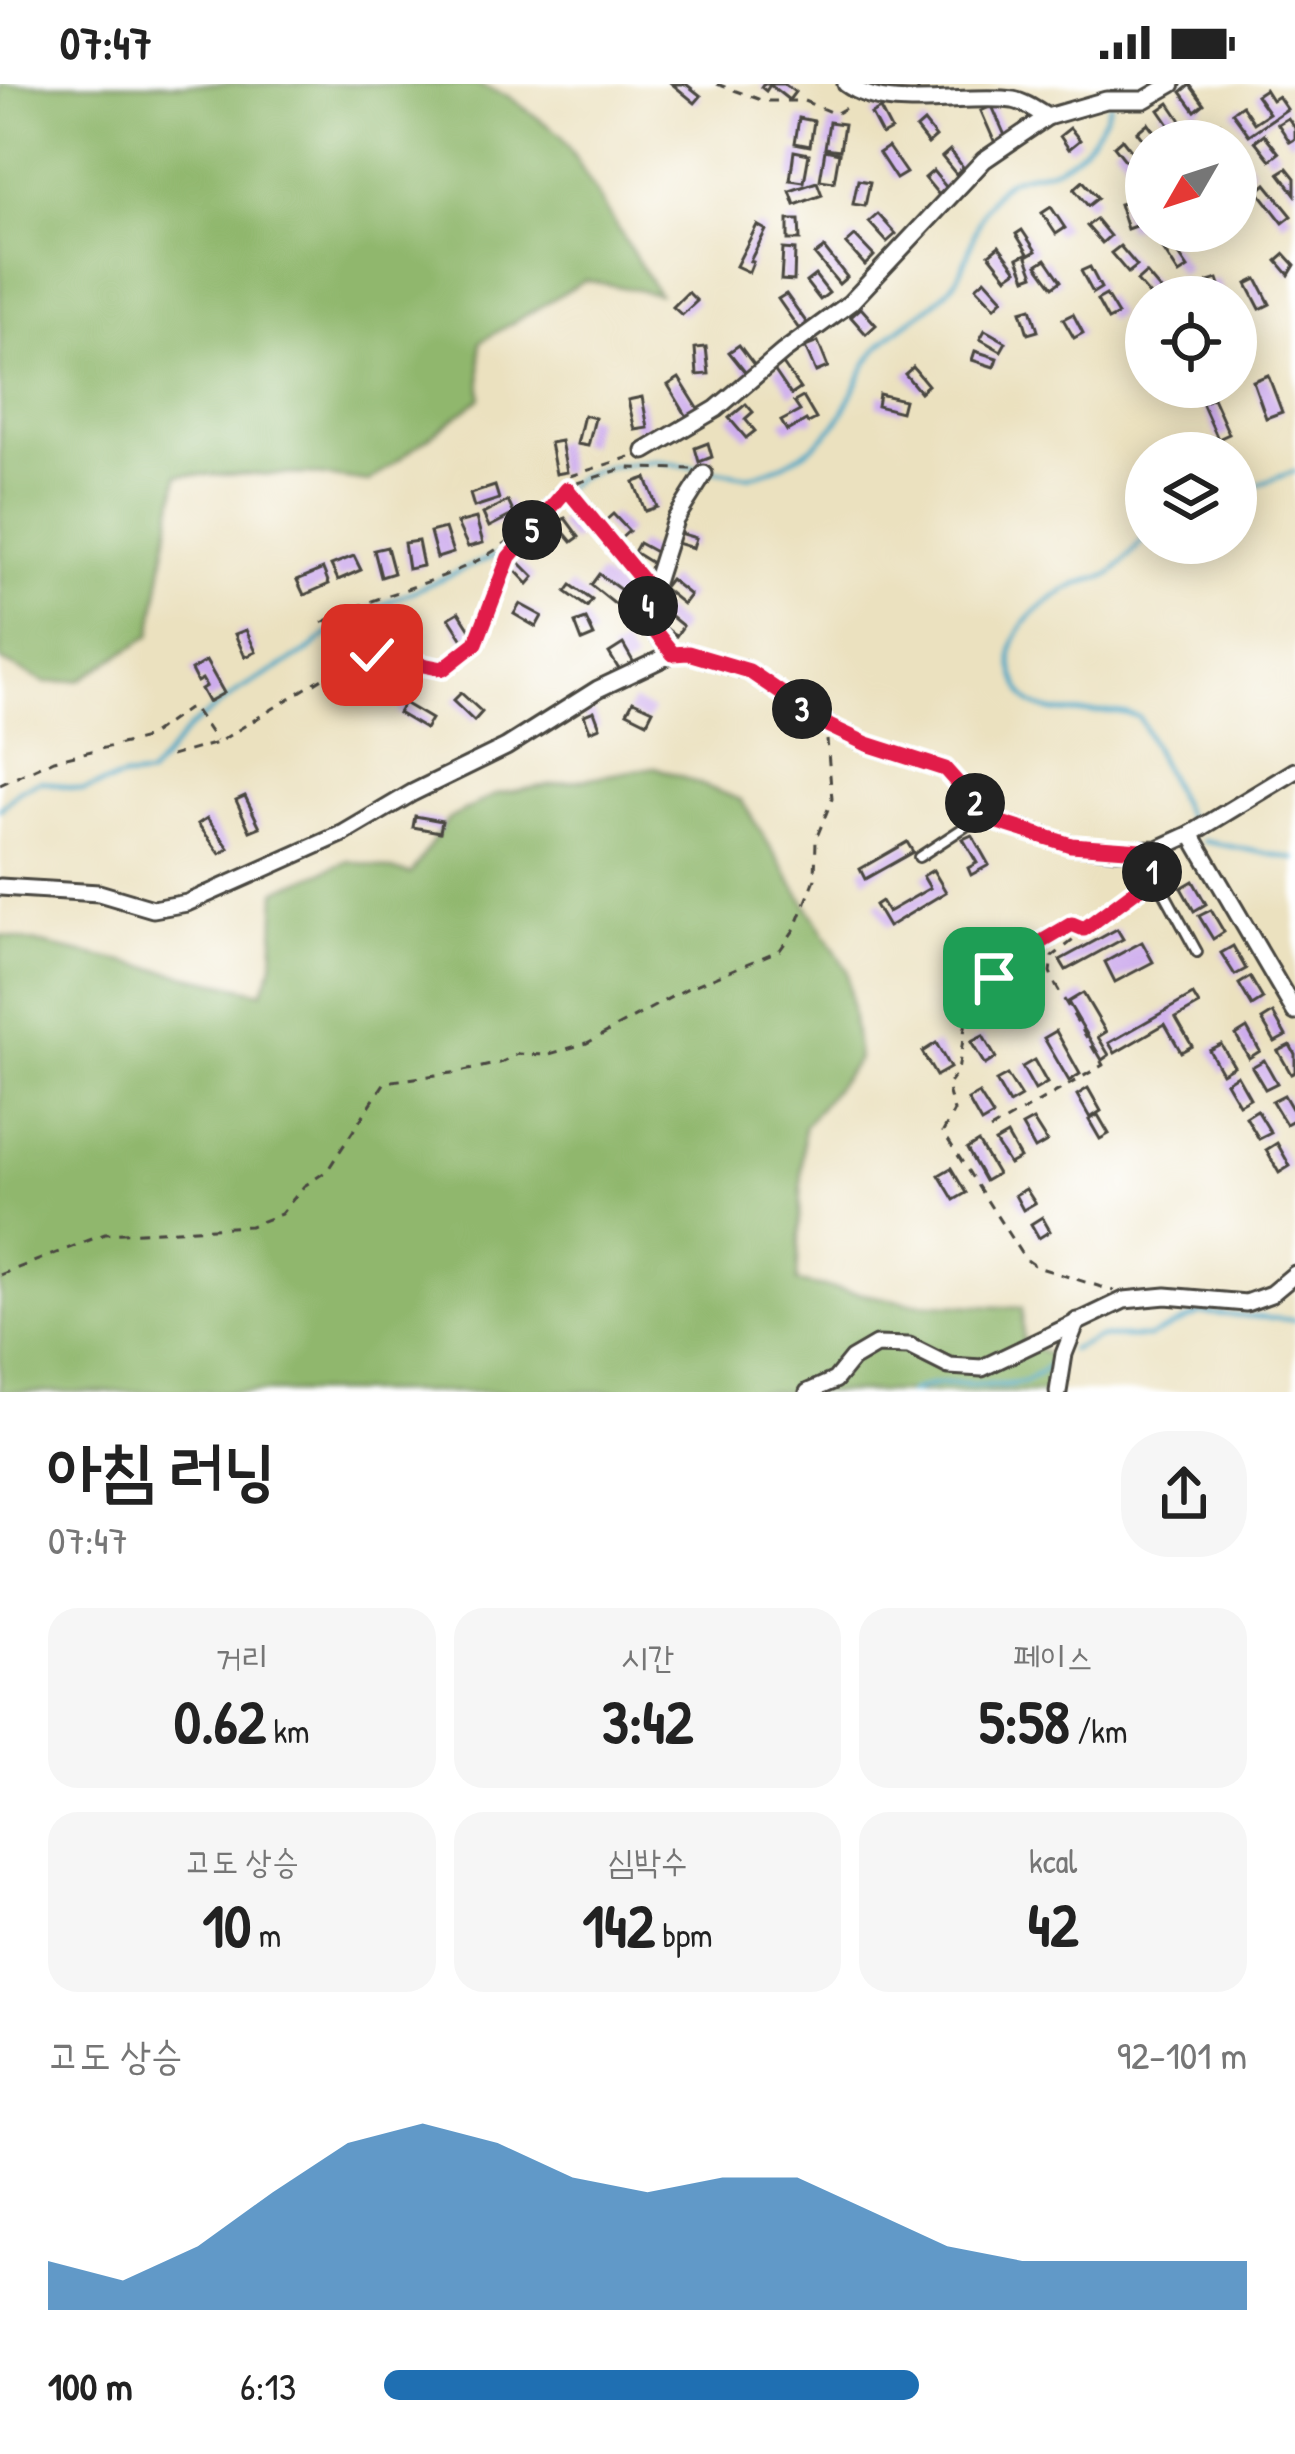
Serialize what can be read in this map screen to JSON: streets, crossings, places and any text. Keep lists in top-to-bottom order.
{
  "north": "bottom left",
  "page": {
    "status": "07:47",
    "pins": [
      "5",
      "4",
      "3",
      "2",
      "1"
    ],
    "heading": ["아침 러닝", "07:47"],
    "stats": [
      ["거리", "0.62 km"],
      ["시간", "3:42"],
      ["페이스", "5:58 /km"],
      ["고도 상승", "10 m"],
      ["심박수", "142 bpm"],
      ["kcal", "42"]
    ],
    "chart": ["고도 상승", "92–101 m"],
    "list": [
      {
        "name": "100 m",
        "note": "6:13"
      }
    ]
  }
}
